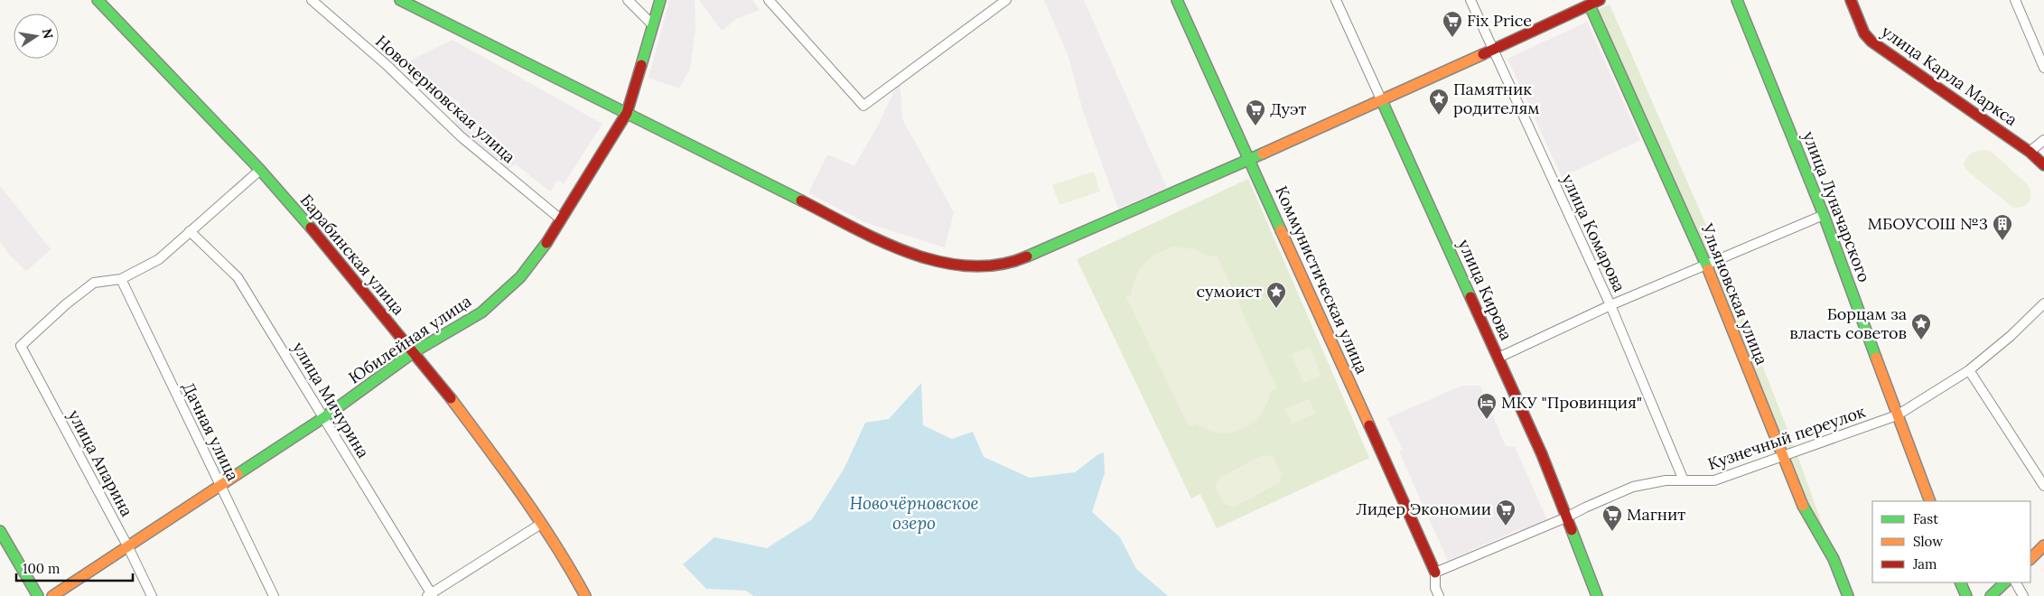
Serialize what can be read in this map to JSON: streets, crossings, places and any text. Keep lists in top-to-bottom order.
{
  "streets": {
    "street": [
      "улица Карла Маркса",
      "Новочерновская улица",
      "улица Луначарского",
      "улица Комарова",
      "Барабинская улица",
      "Коммунистическая улица",
      "улица Кирова",
      "Ульяновская улица",
      "Юбилейная улица",
      "улица Мичурина",
      "Дачная улица",
      "Кузнечный переулок",
      "улица Апарина"
    ]
  },
  "crossings": [
    ["Новочерновская улица", "Юбилейная улица"],
    ["улица Луначарского", "Кузнечный переулок"],
    ["улица Комарова", "Кузнечный переулок"],
    ["Барабинская улица", "Юбилейная улица"],
    ["Коммунистическая улица", "Кузнечный переулок"],
    ["улица Кирова", "Кузнечный переулок"],
    ["Ульяновская улица", "Кузнечный переулок"],
    ["Юбилейная улица", "улица Мичурина"],
    ["Юбилейная улица", "Дачная улица"],
    ["Юбилейная улица", "улица Апарина"],
    ["Дачная улица", "улица Апарина"]
  ],
  "water": ["Новочёрновское озеро"],
  "places": {
    "supermarket": [
      "Fix Price",
      "Дуэт",
      "Лидер Экономии",
      "Магнит"
    ],
    "place": ["Памятник родителям", "сумоист", "Борцам за власть советов"],
    "building": ["МБОУСОШ №3"],
    "hotel": ["МКУ \"Провинция\""]
  },
  "legend": ["Fast", "Slow", "Jam"],
  "scale_bar": "100 m",
  "north": "right"
}
